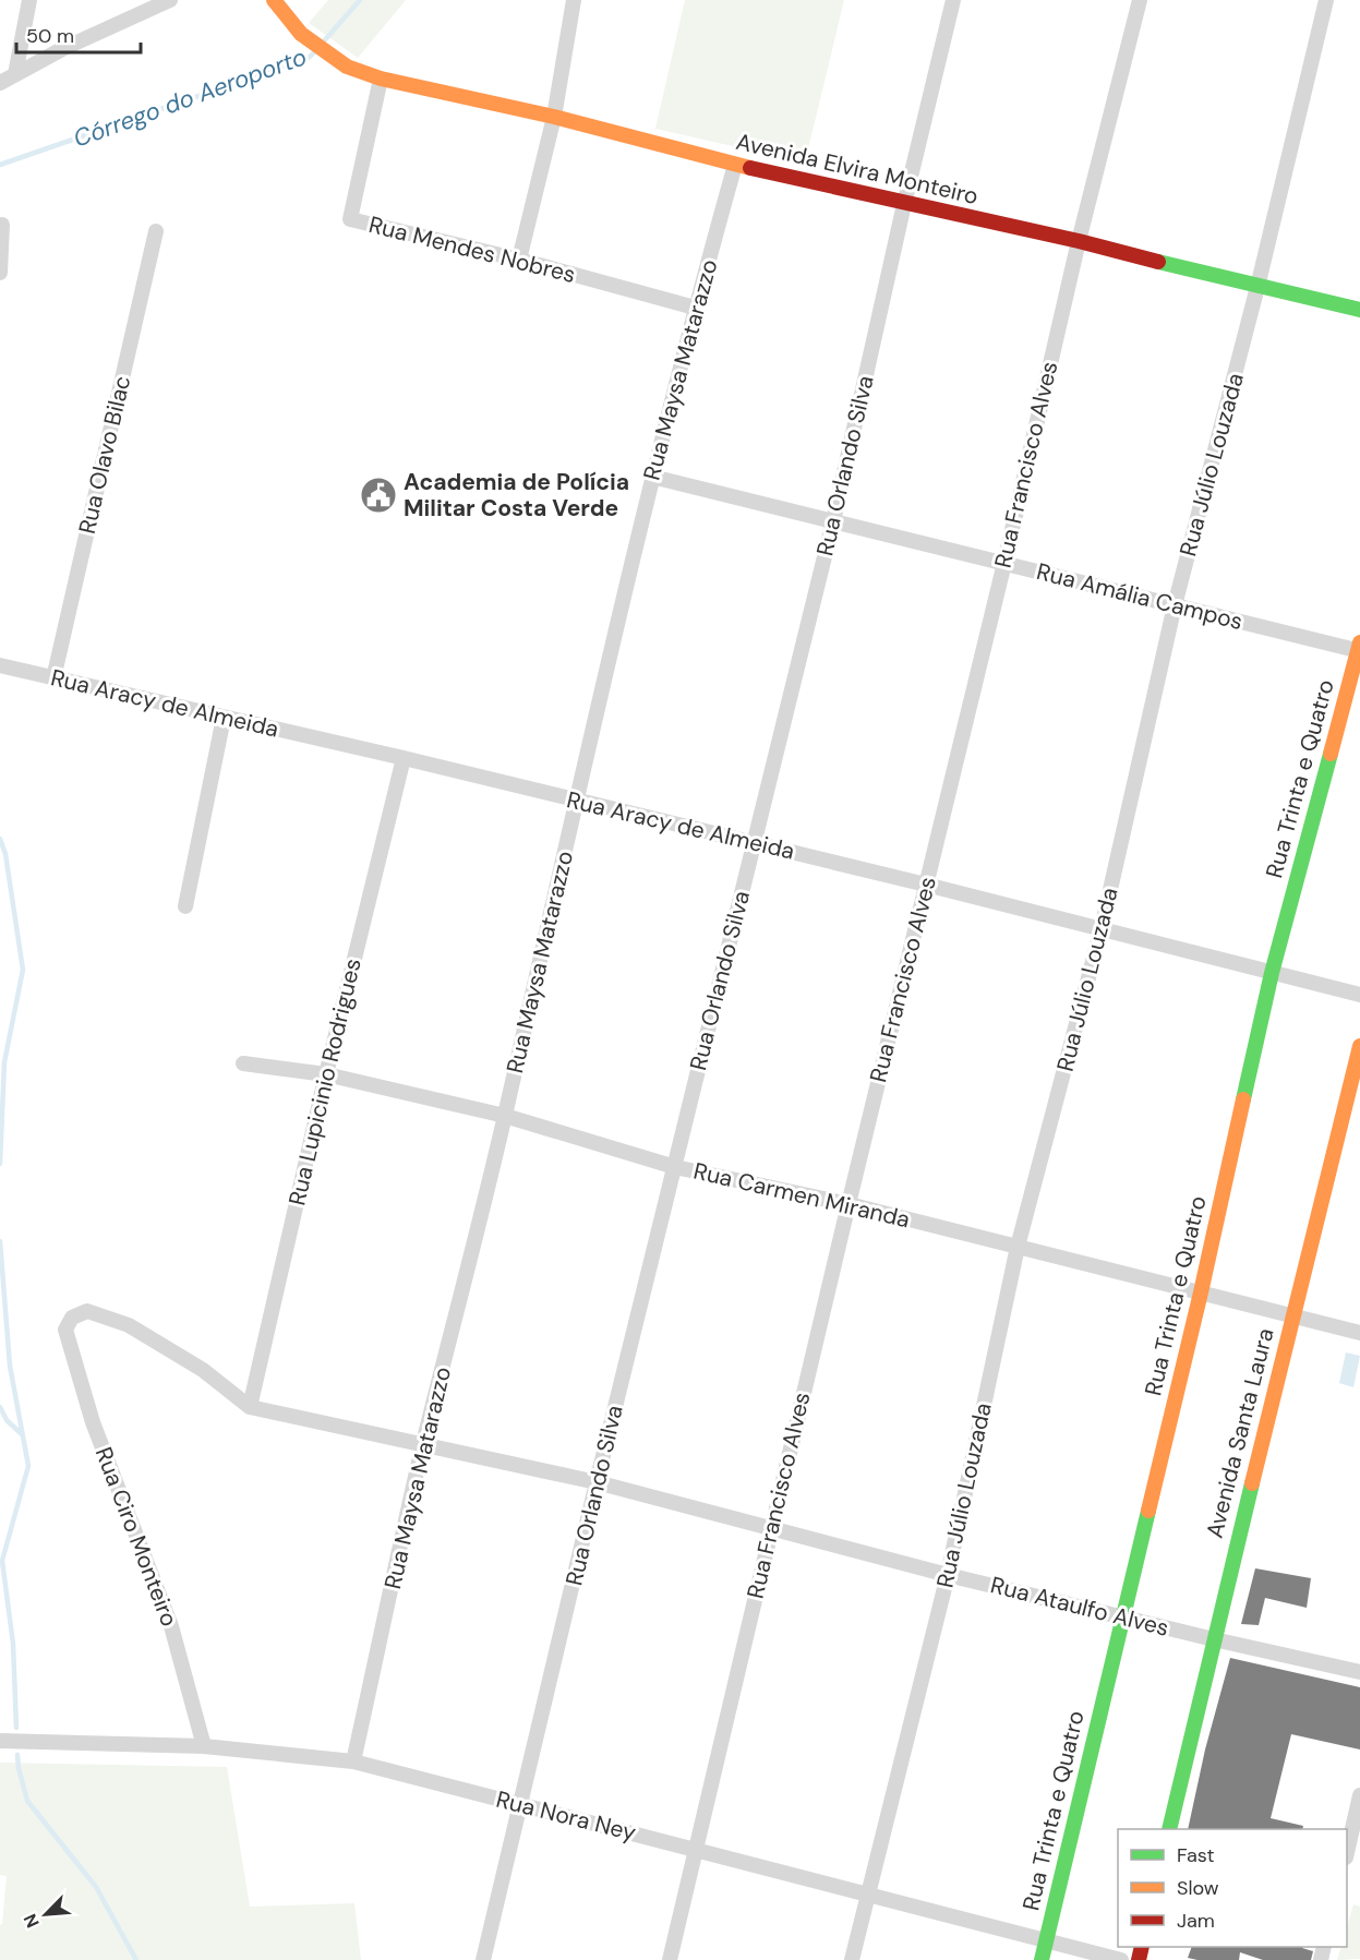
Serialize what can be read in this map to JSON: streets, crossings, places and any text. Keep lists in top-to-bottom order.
{
  "streets": {
    "street": [
      "Avenida Elvira Monteiro",
      "Rua Mendes Nobres",
      "Rua Maysa Matarazzo",
      "Rua Olavo Bilac",
      "Rua Francisco Alves",
      "Rua Júlio Louzada",
      "Rua Orlando Silva",
      "Rua Amália Campos",
      "Rua Aracy de Almeida",
      "Rua Trinta e Quatro",
      "Rua Lupicinio Rodrigues",
      "Rua Carmen Miranda",
      "Avenida Santa Laura",
      "Rua Ciro Monteiro",
      "Rua Ataulfo Alves",
      "Rua Nora Ney"
    ]
  },
  "crossings": [
    ["Avenida Elvira Monteiro", "Rua Mendes Nobres"],
    ["Avenida Elvira Monteiro", "Rua Maysa Matarazzo"],
    ["Avenida Elvira Monteiro", "Rua Francisco Alves"],
    ["Avenida Elvira Monteiro", "Rua Júlio Louzada"],
    ["Avenida Elvira Monteiro", "Rua Orlando Silva"],
    ["Rua Mendes Nobres", "Rua Maysa Matarazzo"],
    ["Rua Maysa Matarazzo", "Rua Amália Campos"],
    ["Rua Maysa Matarazzo", "Rua Aracy de Almeida"],
    ["Rua Maysa Matarazzo", "Rua Carmen Miranda"],
    ["Rua Maysa Matarazzo", "Rua Ataulfo Alves"],
    ["Rua Maysa Matarazzo", "Rua Nora Ney"],
    ["Rua Olavo Bilac", "Rua Aracy de Almeida"],
    ["Rua Francisco Alves", "Rua Amália Campos"],
    ["Rua Francisco Alves", "Rua Aracy de Almeida"],
    ["Rua Francisco Alves", "Rua Carmen Miranda"],
    ["Rua Francisco Alves", "Rua Ataulfo Alves"],
    ["Rua Francisco Alves", "Rua Nora Ney"],
    ["Rua Júlio Louzada", "Rua Amália Campos"],
    ["Rua Júlio Louzada", "Rua Aracy de Almeida"],
    ["Rua Júlio Louzada", "Rua Carmen Miranda"],
    ["Rua Júlio Louzada", "Rua Ataulfo Alves"],
    ["Rua Júlio Louzada", "Rua Nora Ney"],
    ["Rua Orlando Silva", "Rua Amália Campos"],
    ["Rua Orlando Silva", "Rua Aracy de Almeida"],
    ["Rua Orlando Silva", "Rua Carmen Miranda"],
    ["Rua Orlando Silva", "Rua Ataulfo Alves"],
    ["Rua Orlando Silva", "Rua Nora Ney"],
    ["Rua Amália Campos", "Rua Trinta e Quatro"],
    ["Rua Aracy de Almeida", "Rua Trinta e Quatro"],
    ["Rua Aracy de Almeida", "Rua Lupicinio Rodrigues"],
    ["Rua Trinta e Quatro", "Rua Carmen Miranda"],
    ["Rua Trinta e Quatro", "Rua Ataulfo Alves"],
    ["Rua Trinta e Quatro", "Rua Nora Ney"],
    ["Rua Lupicinio Rodrigues", "Rua Carmen Miranda"],
    ["Rua Lupicinio Rodrigues", "Rua Ataulfo Alves"],
    ["Rua Carmen Miranda", "Avenida Santa Laura"],
    ["Avenida Santa Laura", "Rua Ataulfo Alves"],
    ["Rua Ciro Monteiro", "Rua Ataulfo Alves"],
    ["Rua Ciro Monteiro", "Rua Nora Ney"]
  ],
  "water": ["Córrego do Aeroporto"],
  "places": {
    "public building": ["Academia de Polícia Militar Costa Verde"]
  },
  "legend": ["Fast", "Slow", "Jam"],
  "scale_bar": "50 m",
  "north": "bottom left"
}
